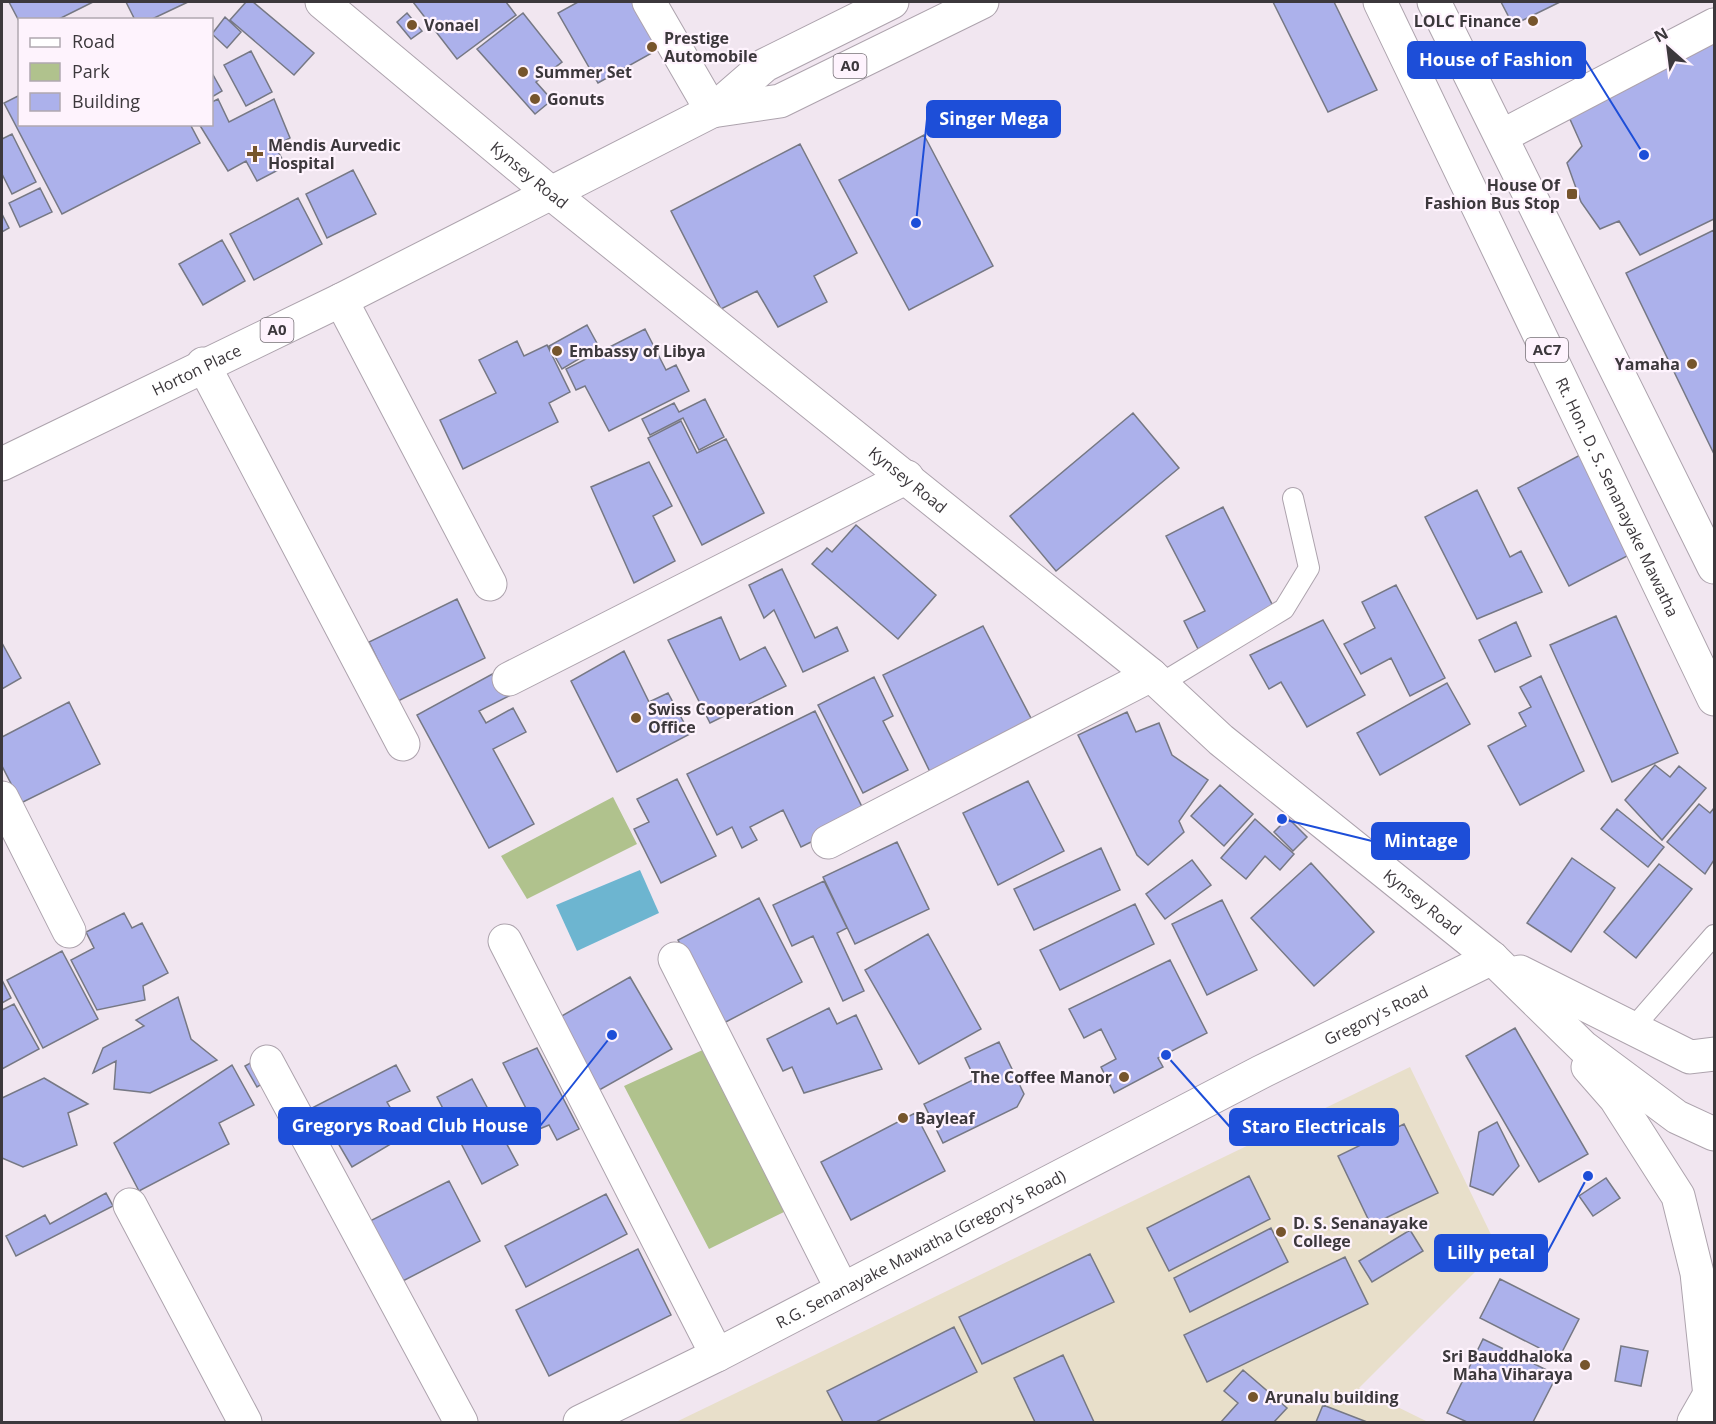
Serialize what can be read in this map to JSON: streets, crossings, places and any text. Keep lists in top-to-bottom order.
{
  "streets": {
    "main road": [
      "A0",
      "Kynsey Road",
      "AC7",
      "Horton Place",
      "Rt. Hon. D. S. Senanayake Mawatha",
      "Gregory's Road",
      "R.G. Senanayake Mawatha (Gregory's Road)"
    ]
  },
  "crossings": [
    ["A0", "Kynsey Road"],
    ["A0", "Horton Place"],
    ["Kynsey Road", "Horton Place"],
    ["Kynsey Road", "Gregory's Road"],
    ["Gregory's Road", "R.G. Senanayake Mawatha (Gregory's Road)"]
  ],
  "places": {
    "other": [
      "LOLC Finance",
      "Vonael",
      "Prestige Automobile",
      "Summer Set",
      "Gonuts",
      "House of Fashion",
      "Singer Mega",
      "Embassy of Libya",
      "Yamaha",
      "Swiss Cooperation Office",
      "Mintage",
      "Gregorys Road Club House",
      "Staro Electricals",
      "The Coffee Manor",
      "Bayleaf",
      "Lilly petal",
      "D. S. Senanayake College",
      "Sri Bauddhaloka Maha Viharaya",
      "Arunalu building"
    ],
    "health": ["Mendis Aurvedic Hospital"],
    "transit": ["House Of Fashion Bus Stop"]
  },
  "legend": ["Road", "Park", "Building"],
  "north": "top left"
}
